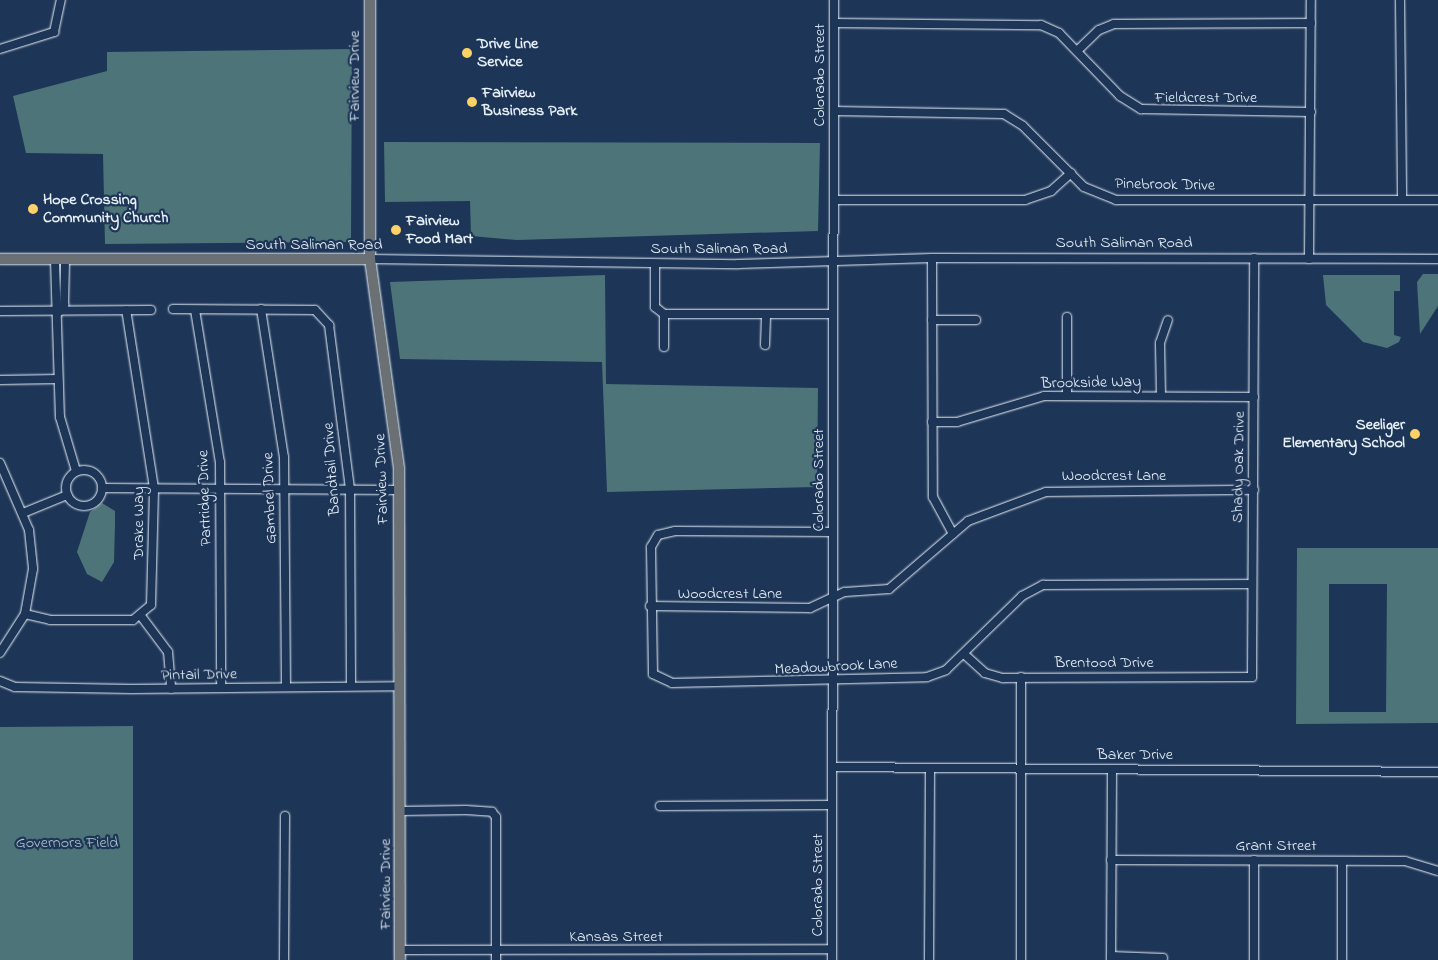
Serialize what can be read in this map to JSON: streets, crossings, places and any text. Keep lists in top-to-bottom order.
{
  "streets": {
    "main road": ["Fairview Drive", "South Saliman Road"],
    "street": [
      "Colorado Street",
      "Fieldcrest Drive",
      "Pinebrook Drive",
      "Brookside Way",
      "Shady Oak Drive",
      "Bandtail Drive",
      "Woodcrest Lane",
      "Partridge Drive",
      "Gambrel Drive",
      "Drake Way",
      "Brentood Drive",
      "Meadowbrook Lane",
      "Pintail Drive",
      "Baker Drive",
      "Grant Street",
      "Kansas Street"
    ]
  },
  "crossings": [
    ["Colorado Street", "Fieldcrest Drive"],
    ["Colorado Street", "Pinebrook Drive"],
    ["Colorado Street", "South Saliman Road"],
    ["Colorado Street", "Woodcrest Lane"],
    ["Colorado Street", "Meadowbrook Lane"],
    ["Colorado Street", "Baker Drive"],
    ["Colorado Street", "Kansas Street"],
    ["Fairview Drive", "South Saliman Road"],
    ["Fairview Drive", "Pintail Drive"],
    ["Fairview Drive", "Kansas Street"],
    ["South Saliman Road", "Shady Oak Drive"],
    ["Brookside Way", "Shady Oak Drive"],
    ["Shady Oak Drive", "Woodcrest Lane"],
    ["Shady Oak Drive", "Brentood Drive"],
    ["Shady Oak Drive", "Meadowbrook Lane"],
    ["Bandtail Drive", "Partridge Drive"],
    ["Bandtail Drive", "Gambrel Drive"],
    ["Bandtail Drive", "Pintail Drive"],
    ["Woodcrest Lane", "Meadowbrook Lane"],
    ["Partridge Drive", "Pintail Drive"],
    ["Gambrel Drive", "Pintail Drive"],
    ["Brentood Drive", "Meadowbrook Lane"]
  ],
  "parks": ["Governors Field"],
  "places": [
    "Drive Line Service",
    "Fairview Business Park",
    "Hope Crossing Community Church",
    "Fairview Food Mart",
    "Seeliger Elementary School"
  ]
}
